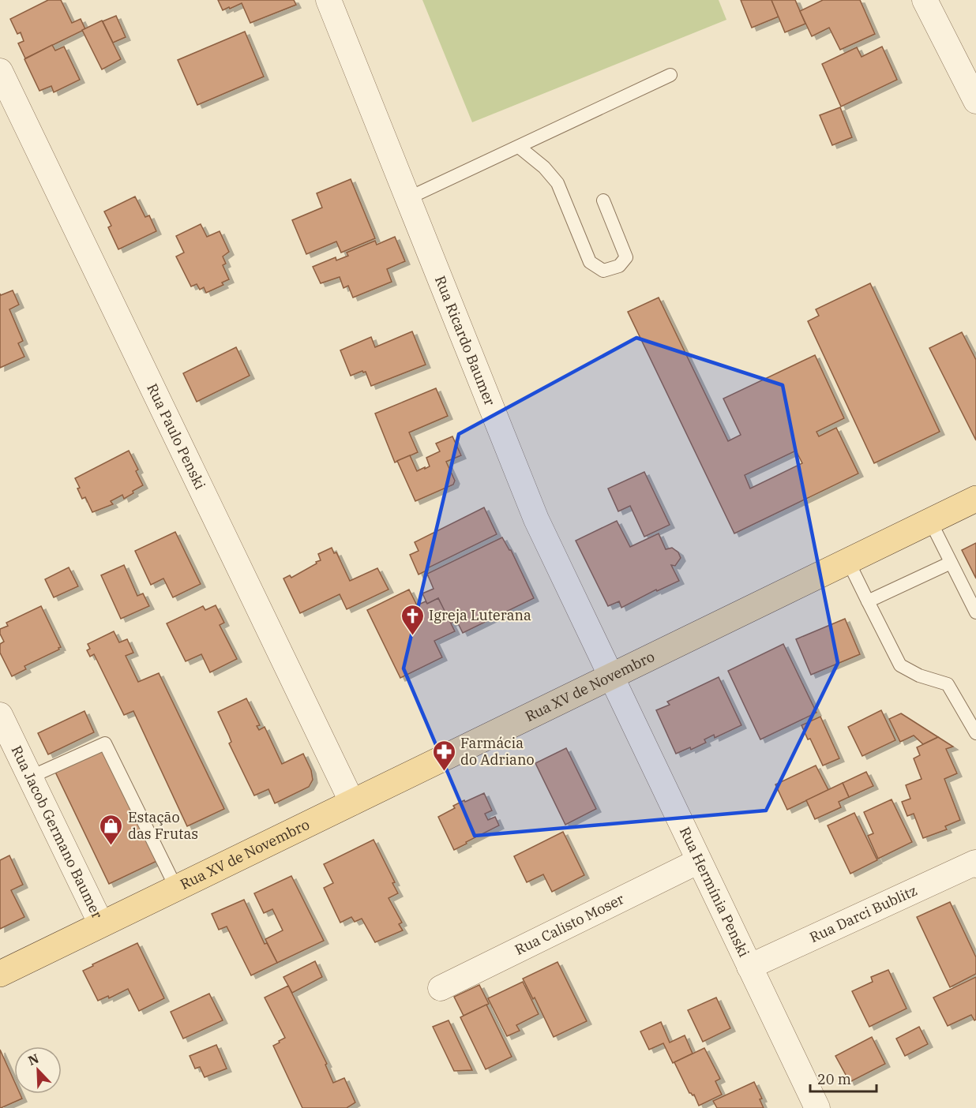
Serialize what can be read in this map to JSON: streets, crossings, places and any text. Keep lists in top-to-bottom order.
{
  "streets": {
    "main road": ["Rua XV de Novembro"],
    "street": [
      "Rua Ricardo Baumer",
      "Rua Paulo Penski",
      "Rua Jacob Germano Baumer",
      "Rua Hermínia Penski",
      "Rua Darci Bublitz",
      "Rua Calisto Moser"
    ]
  },
  "crossings": [
    ["Rua Ricardo Baumer", "Rua XV de Novembro"],
    ["Rua Ricardo Baumer", "Rua Hermínia Penski"],
    ["Rua Paulo Penski", "Rua XV de Novembro"],
    ["Rua XV de Novembro", "Rua Jacob Germano Baumer"],
    ["Rua XV de Novembro", "Rua Hermínia Penski"],
    ["Rua Hermínia Penski", "Rua Darci Bublitz"],
    ["Rua Hermínia Penski", "Rua Calisto Moser"]
  ],
  "places": {
    "church": ["Igreja Luterana"],
    "pharmacy": ["Farmácia do Adriano"],
    "shop": ["Estação das Frutas"]
  },
  "scale_bar": "20 m",
  "north": "top left"
}
